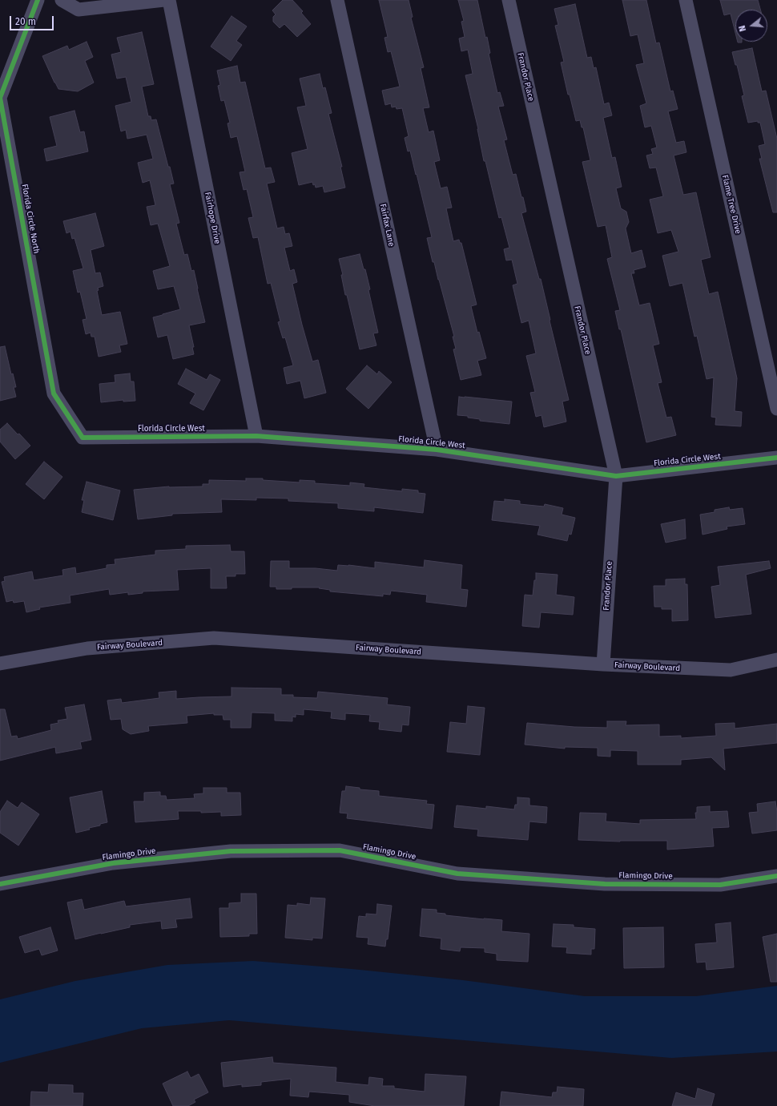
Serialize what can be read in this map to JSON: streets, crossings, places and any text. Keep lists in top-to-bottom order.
{
  "streets": {
    "street": [
      "Frandor Place",
      "Flame Tree Drive",
      "Fairhope Drive",
      "Florida Circle North",
      "Fairfax Lane",
      "Florida Circle West",
      "Fairway Boulevard",
      "Flamingo Drive"
    ]
  },
  "crossings": [
    ["Frandor Place", "Florida Circle West"],
    ["Frandor Place", "Fairway Boulevard"],
    ["Fairhope Drive", "Florida Circle West"],
    ["Florida Circle North", "Florida Circle West"],
    ["Fairfax Lane", "Florida Circle West"]
  ],
  "scale_bar": "20 m",
  "north": "left"
}
